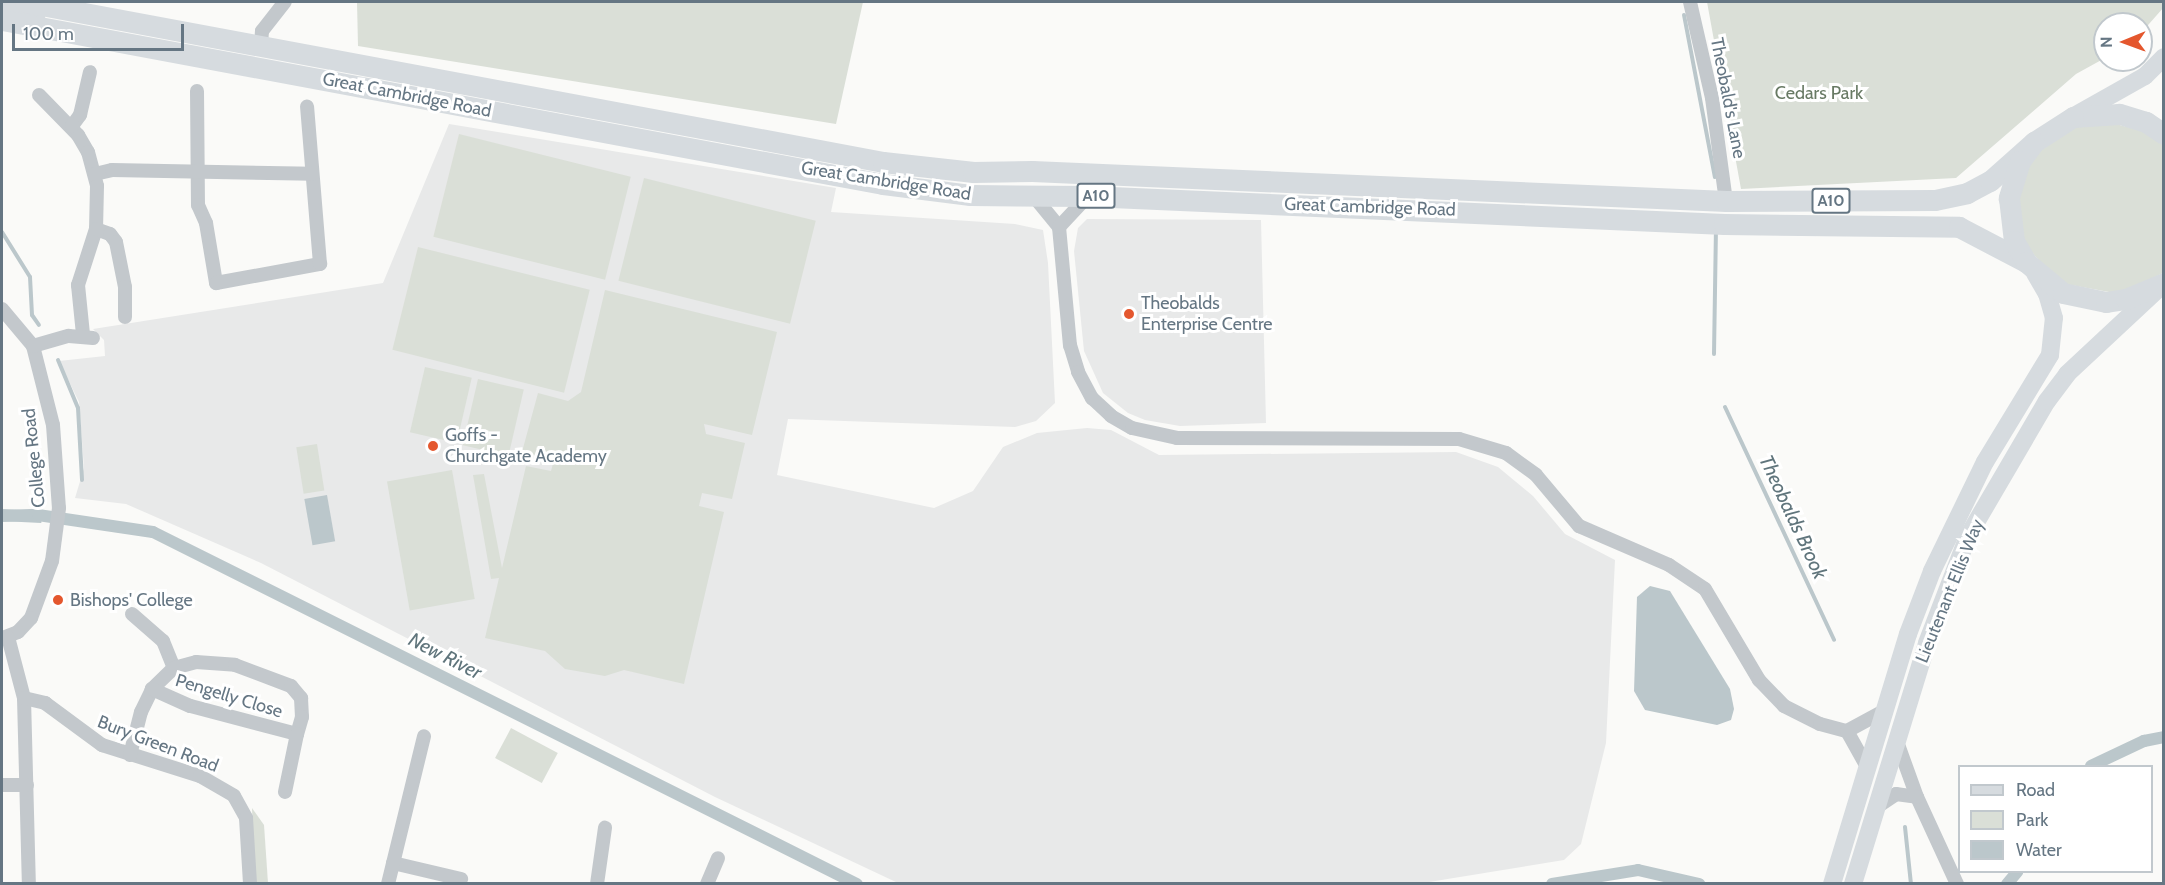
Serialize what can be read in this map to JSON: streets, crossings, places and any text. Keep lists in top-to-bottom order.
{
  "streets": {
    "highway": ["Great Cambridge Road", "A10"],
    "main road": ["Lieutenant Ellis Way"],
    "street": [
      "Theobald's Lane",
      "College Road",
      "Pengelly Close",
      "Bury Green Road"
    ]
  },
  "crossings": [
    ["Great Cambridge Road", "Theobald's Lane"],
    ["Great Cambridge Road", "Lieutenant Ellis Way"],
    ["Pengelly Close", "Bury Green Road"]
  ],
  "water": ["Theobalds Brook", "New River"],
  "parks": ["Cedars Park"],
  "places": ["Theobalds Enterprise Centre", "Goffs - Churchgate Academy", "Bishops' College"],
  "legend": ["Road", "Park", "Water"],
  "scale_bar": "100 m",
  "north": "left"
}
